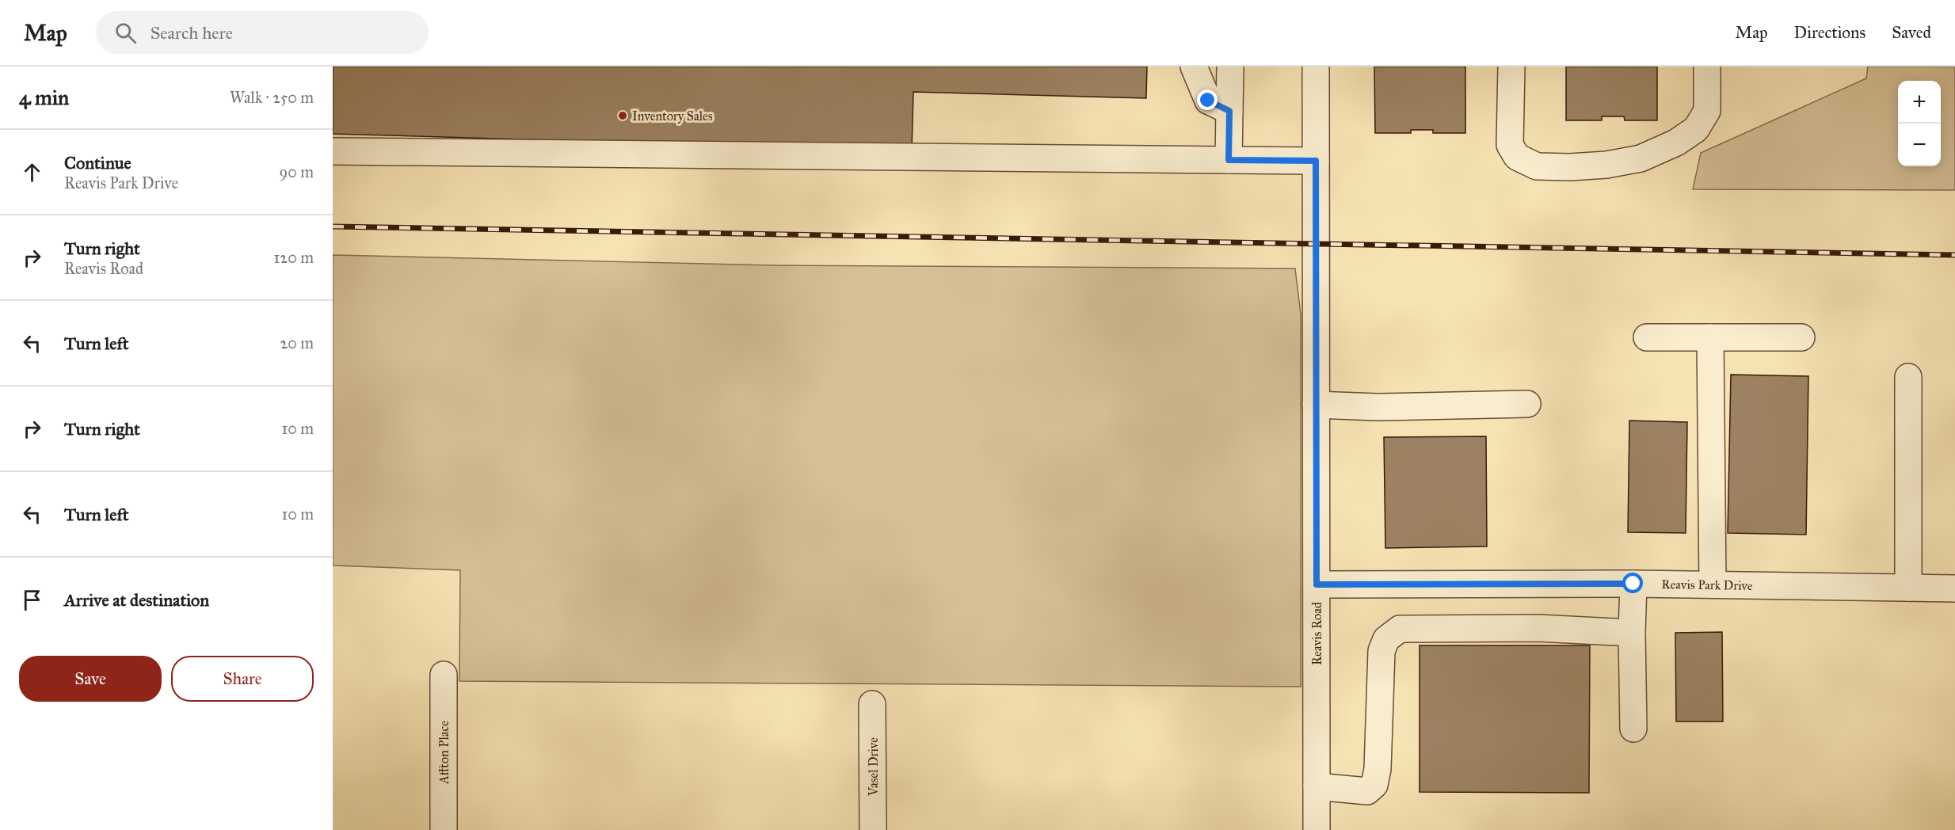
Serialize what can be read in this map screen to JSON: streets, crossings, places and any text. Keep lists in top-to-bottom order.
{
  "streets": {
    "street": [
      "Reavis Park Drive",
      "Reavis Road",
      "Affton Place",
      "Vasel Drive"
    ]
  },
  "crossings": [
    ["Reavis Park Drive", "Reavis Road"]
  ],
  "places": ["Inventory Sales"],
  "page": {
    "header": "Map",
    "search": "Search here",
    "nav": ["Map", "Directions", "Saved"],
    "heading": ["4 min", "Walk · 250 m"],
    "map_buttons": ["+", "−"],
    "list": [
      ["Continue", "Reavis Park Drive", "90 m"],
      ["Turn right", "Reavis Road", "120 m"],
      ["Turn left", "20 m"],
      ["Turn right", "10 m"],
      ["Turn left", "10 m"],
      "Arrive at destination"
    ],
    "buttons": ["Save", "Share"]
  }
}
